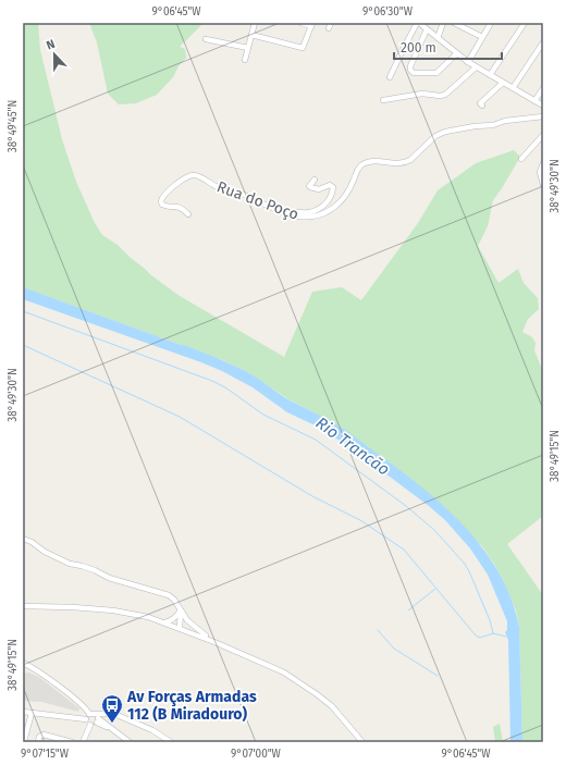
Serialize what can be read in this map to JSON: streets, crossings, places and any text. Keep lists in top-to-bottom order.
{
  "streets": {
    "street": ["Rua do Poço"]
  },
  "water": ["Rio Trancão"],
  "places": {
    "bus stop": ["Av Forças Armadas 112 (B Miradouro)"]
  },
  "scale_bar": "200 m",
  "north": "top",
  "coordinates": [
    "9°06'45\"W",
    "9°06'30\"W",
    "38°49'45\"N",
    "38°49'30\"N",
    "38°49'15\"N",
    "9°07'15\"W",
    "9°07'00\"W"
  ]
}
